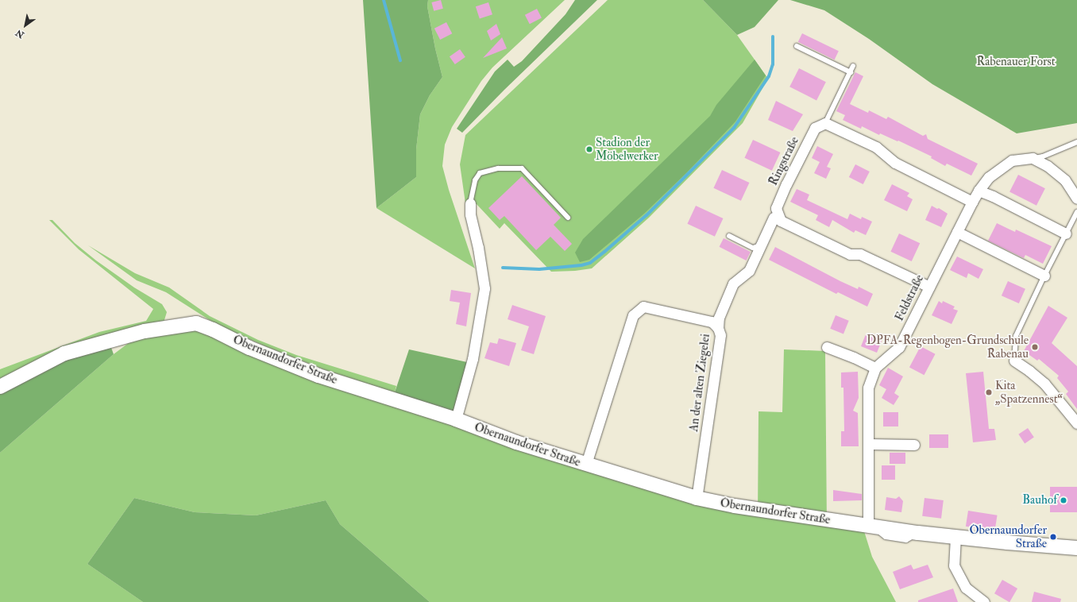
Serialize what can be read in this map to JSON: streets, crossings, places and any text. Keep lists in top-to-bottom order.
{
  "streets": {
    "street": [
      "Ringstraße",
      "Feldstraße",
      "Obernaundorfer Straße",
      "An der alten Ziegelei"
    ]
  },
  "crossings": [
    ["Obernaundorfer Straße", "An der alten Ziegelei"]
  ],
  "parks": ["Rabenauer Forst"],
  "places": [
    "Stadion der Möbelwerker",
    "DPFA-Regenbogen-Grundschule Rabenau",
    "Kita „Spatzennest“",
    "Bauhof",
    "Obernaundorfer Straße"
  ],
  "north": "bottom left"
}
